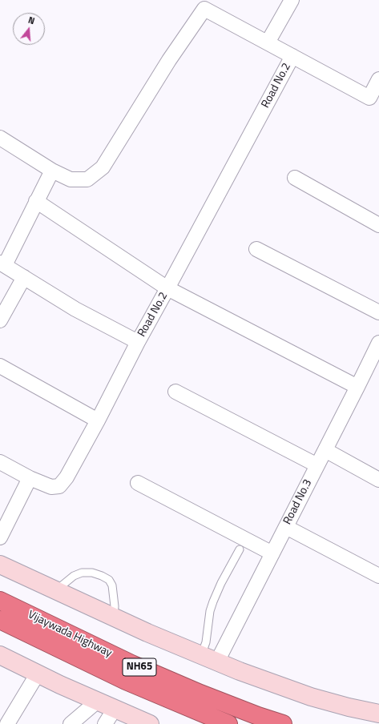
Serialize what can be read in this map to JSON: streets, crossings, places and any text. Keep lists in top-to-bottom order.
{
  "streets": {
    "highway": ["Vijaywada Highway", "NH65"],
    "street": ["Road No.2", "Road No.3"]
  },
  "north": "top"
}
